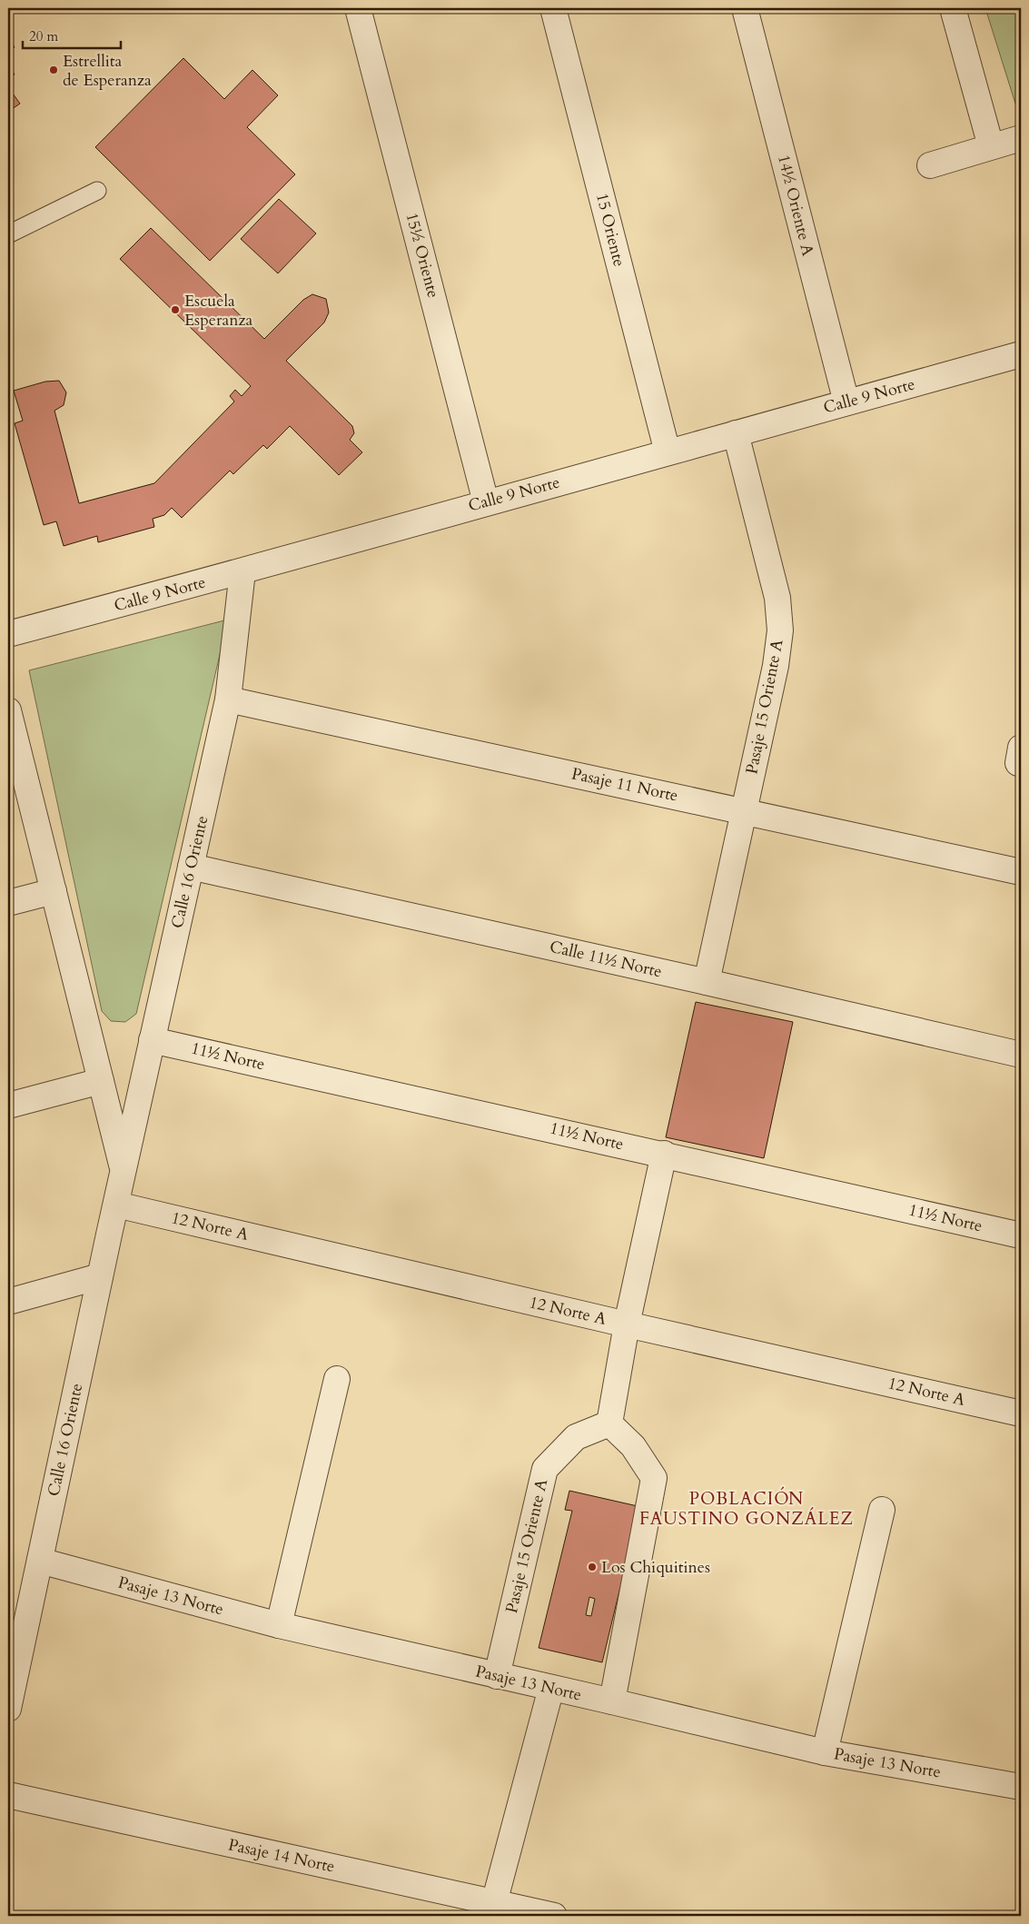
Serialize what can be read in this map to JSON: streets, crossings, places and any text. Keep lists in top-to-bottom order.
{
  "streets": {
    "street": [
      "14½ Oriente A",
      "15 Oriente",
      "15½ Oriente",
      "Calle 9 Norte",
      "Pasaje 15 Oriente A",
      "Pasaje 11 Norte",
      "Calle 16 Oriente",
      "Calle 11½ Norte",
      "11½ Norte",
      "12 Norte A",
      "Pasaje 13 Norte",
      "Pasaje 14 Norte"
    ]
  },
  "crossings": [
    ["14½ Oriente A", "Calle 9 Norte"],
    ["15 Oriente", "Calle 9 Norte"],
    ["15½ Oriente", "Calle 9 Norte"],
    ["Calle 9 Norte", "Pasaje 15 Oriente A"],
    ["Calle 9 Norte", "Calle 16 Oriente"],
    ["Pasaje 15 Oriente A", "Pasaje 11 Norte"],
    ["Pasaje 15 Oriente A", "Calle 11½ Norte"],
    ["Pasaje 15 Oriente A", "Pasaje 13 Norte"],
    ["Pasaje 11 Norte", "Calle 16 Oriente"],
    ["Calle 16 Oriente", "Calle 11½ Norte"],
    ["Calle 16 Oriente", "11½ Norte"],
    ["Calle 16 Oriente", "12 Norte A"],
    ["Calle 16 Oriente", "Pasaje 13 Norte"]
  ],
  "districts": ["POBLACIÓN FAUSTINO GONZÁLEZ"],
  "places": ["Estrellita de Esperanza", "Escuela Esperanza", "Los Chiquitines"],
  "scale_bar": "20 m"
}
